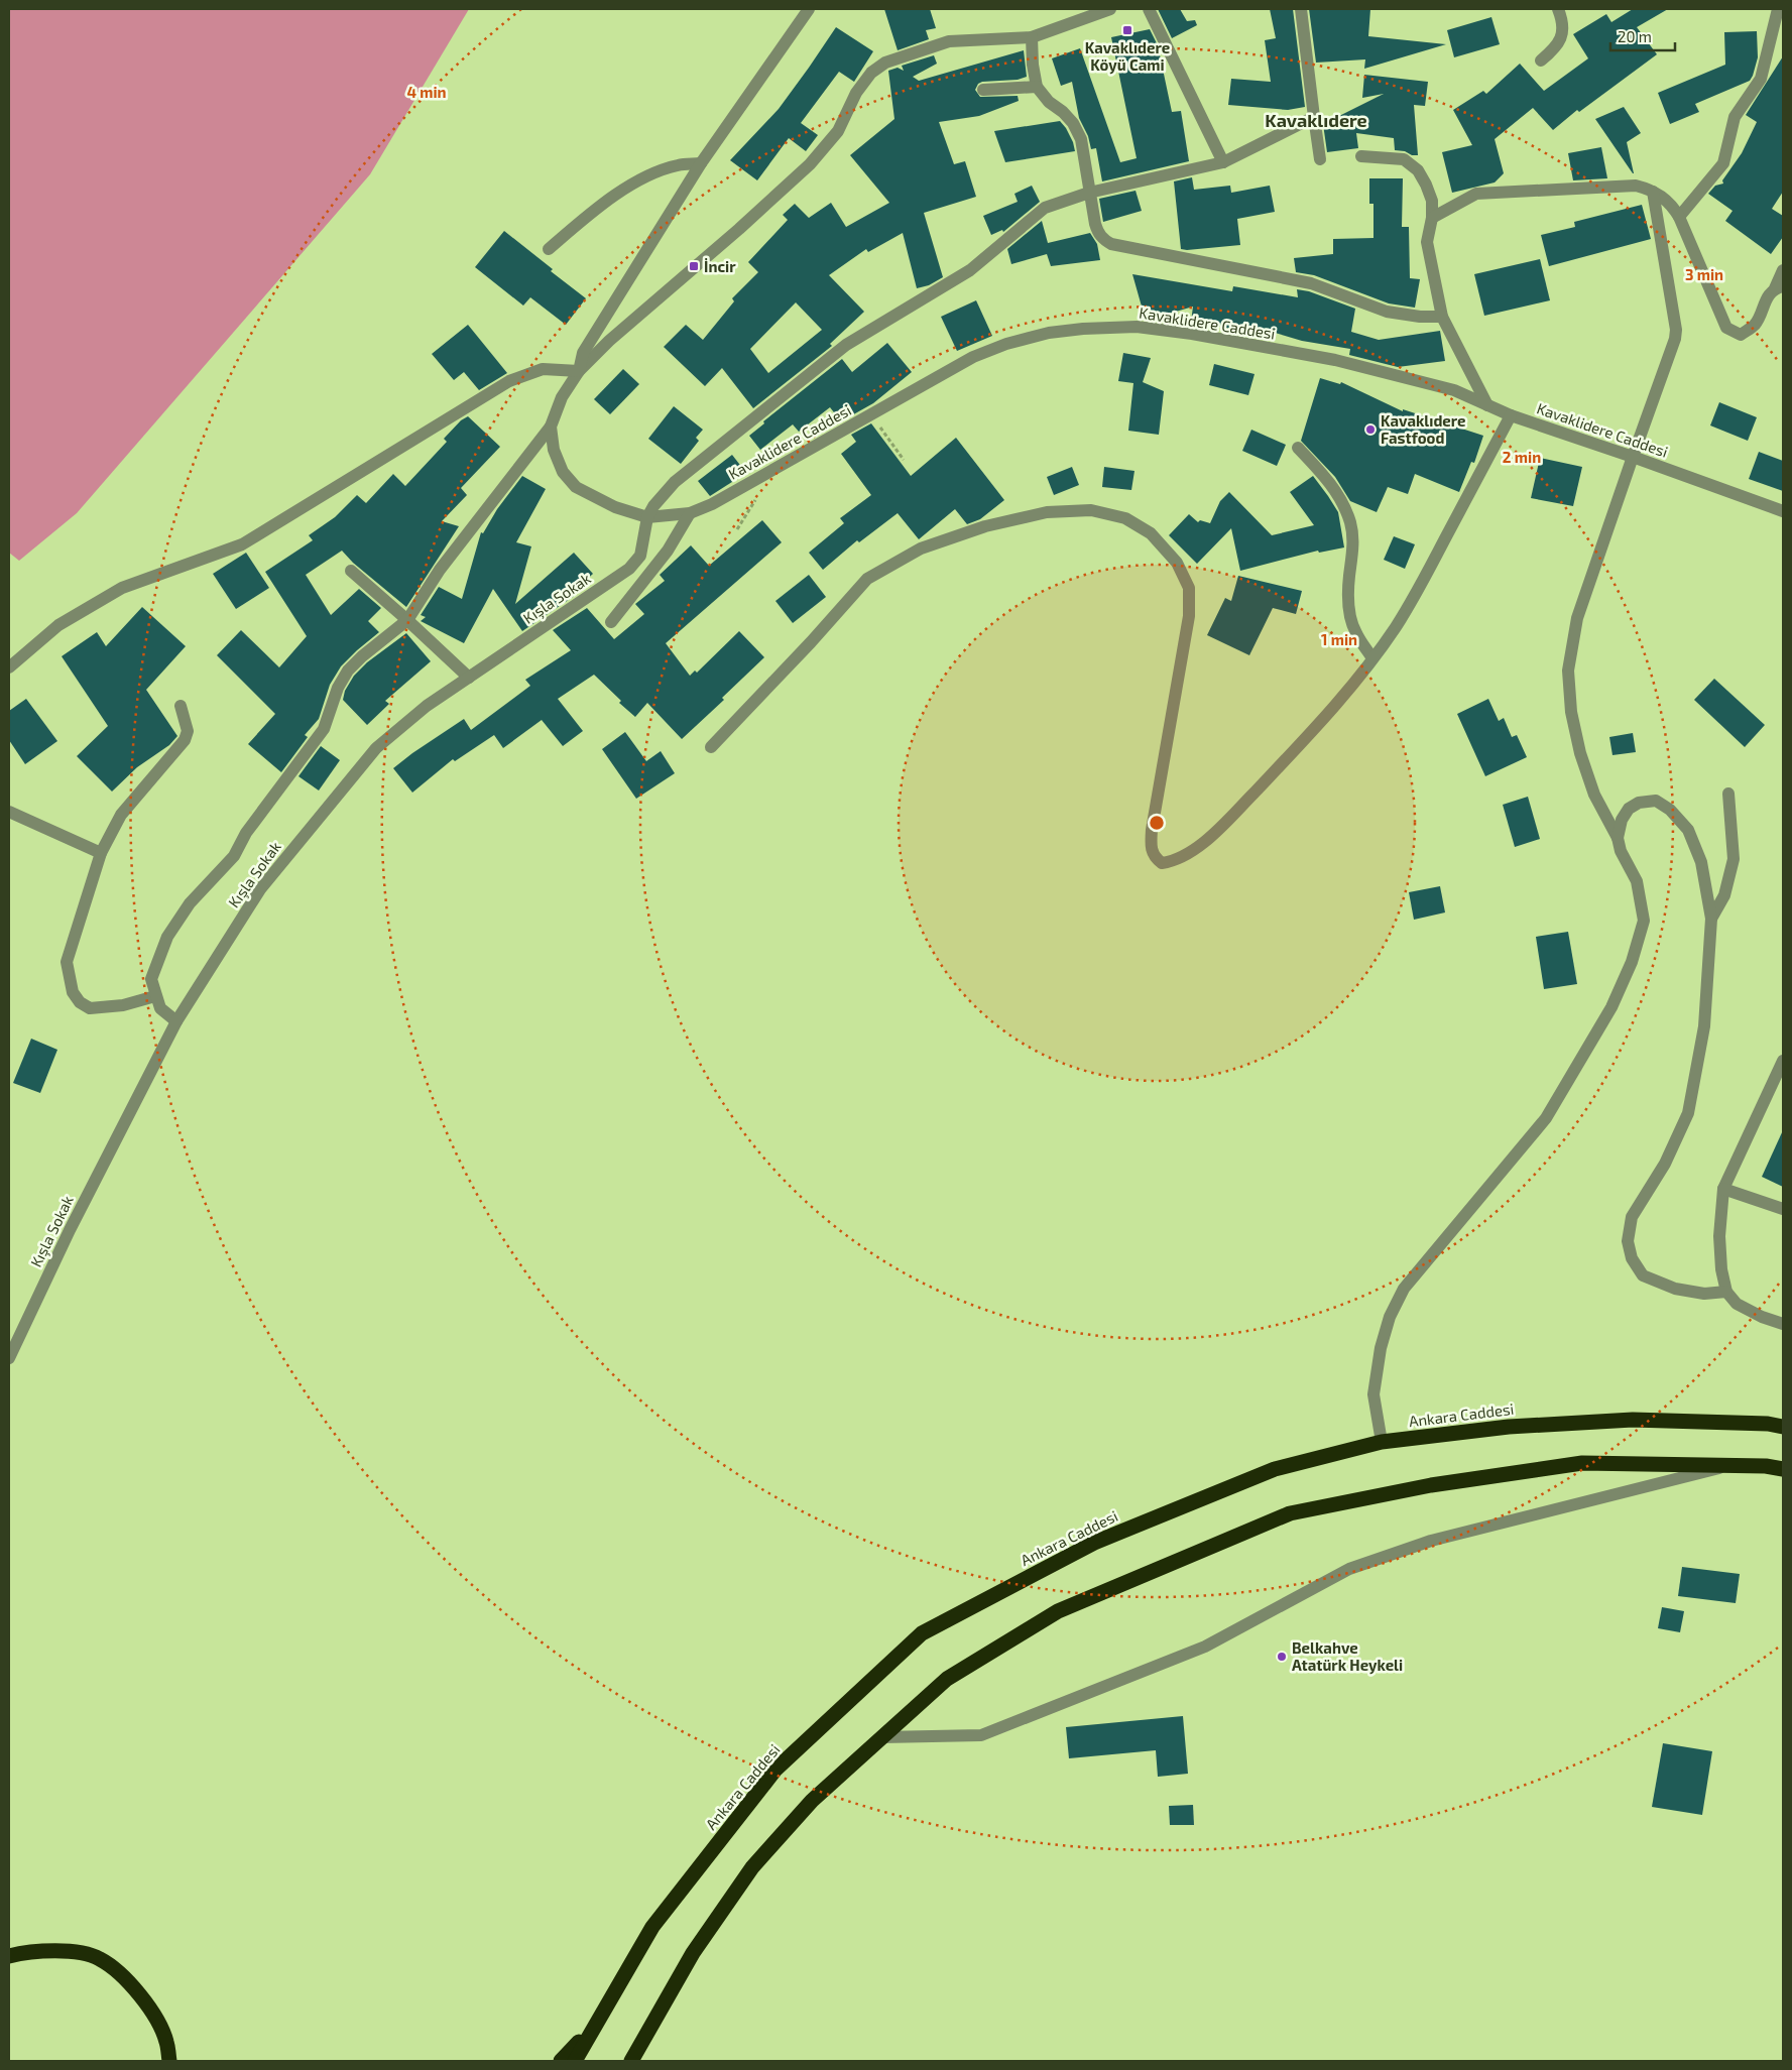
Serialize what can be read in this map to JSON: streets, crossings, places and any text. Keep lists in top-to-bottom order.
{
  "streets": {
    "highway": ["Ankara Caddesi"],
    "street": ["Kavaklidere Caddesi", "Kışla Sokak"]
  },
  "crossings": [
    ["Kavaklidere Caddesi", "Kışla Sokak"]
  ],
  "districts": ["Kavaklıdere"],
  "places": {
    "transit": ["Kavaklıdere Köyü Cami", "İncir"],
    "other": ["Kavaklıdere Fastfood", "Belkahve Atatürk Heykeli"]
  },
  "scale_bar": "20 m",
  "rings": [
    "4 min",
    "3 min",
    "2 min",
    "1 min"
  ]
}
